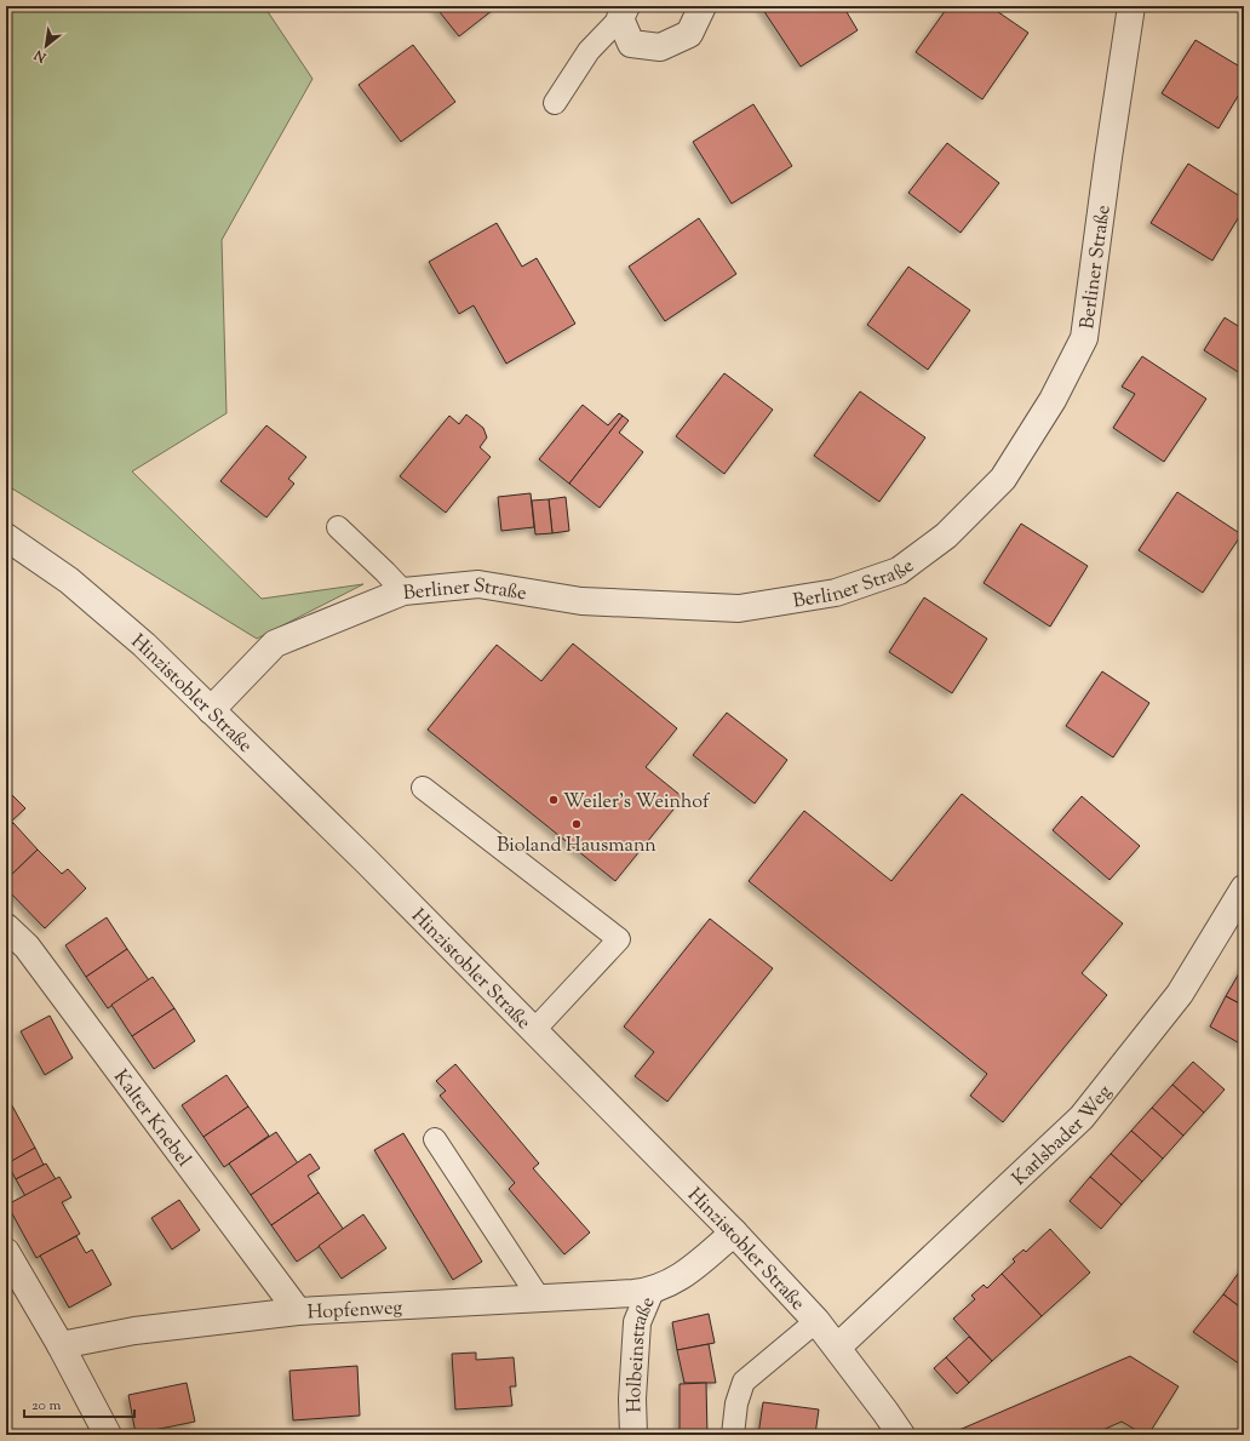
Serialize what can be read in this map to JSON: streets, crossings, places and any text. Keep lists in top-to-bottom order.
{
  "streets": {
    "street": [
      "Berliner Straße",
      "Hinzistobler Straße",
      "Kalter Knebel",
      "Karlsbader Weg",
      "Hopfenweg",
      "Holbeinstraße"
    ]
  },
  "crossings": [
    ["Berliner Straße", "Hinzistobler Straße"],
    ["Hinzistobler Straße", "Karlsbader Weg"],
    ["Hinzistobler Straße", "Holbeinstraße"],
    ["Kalter Knebel", "Hopfenweg"],
    ["Hopfenweg", "Holbeinstraße"]
  ],
  "places": ["Weiler's Weinhof", "Bioland Hausmann"],
  "scale_bar": "20 m",
  "north": "bottom left"
}
